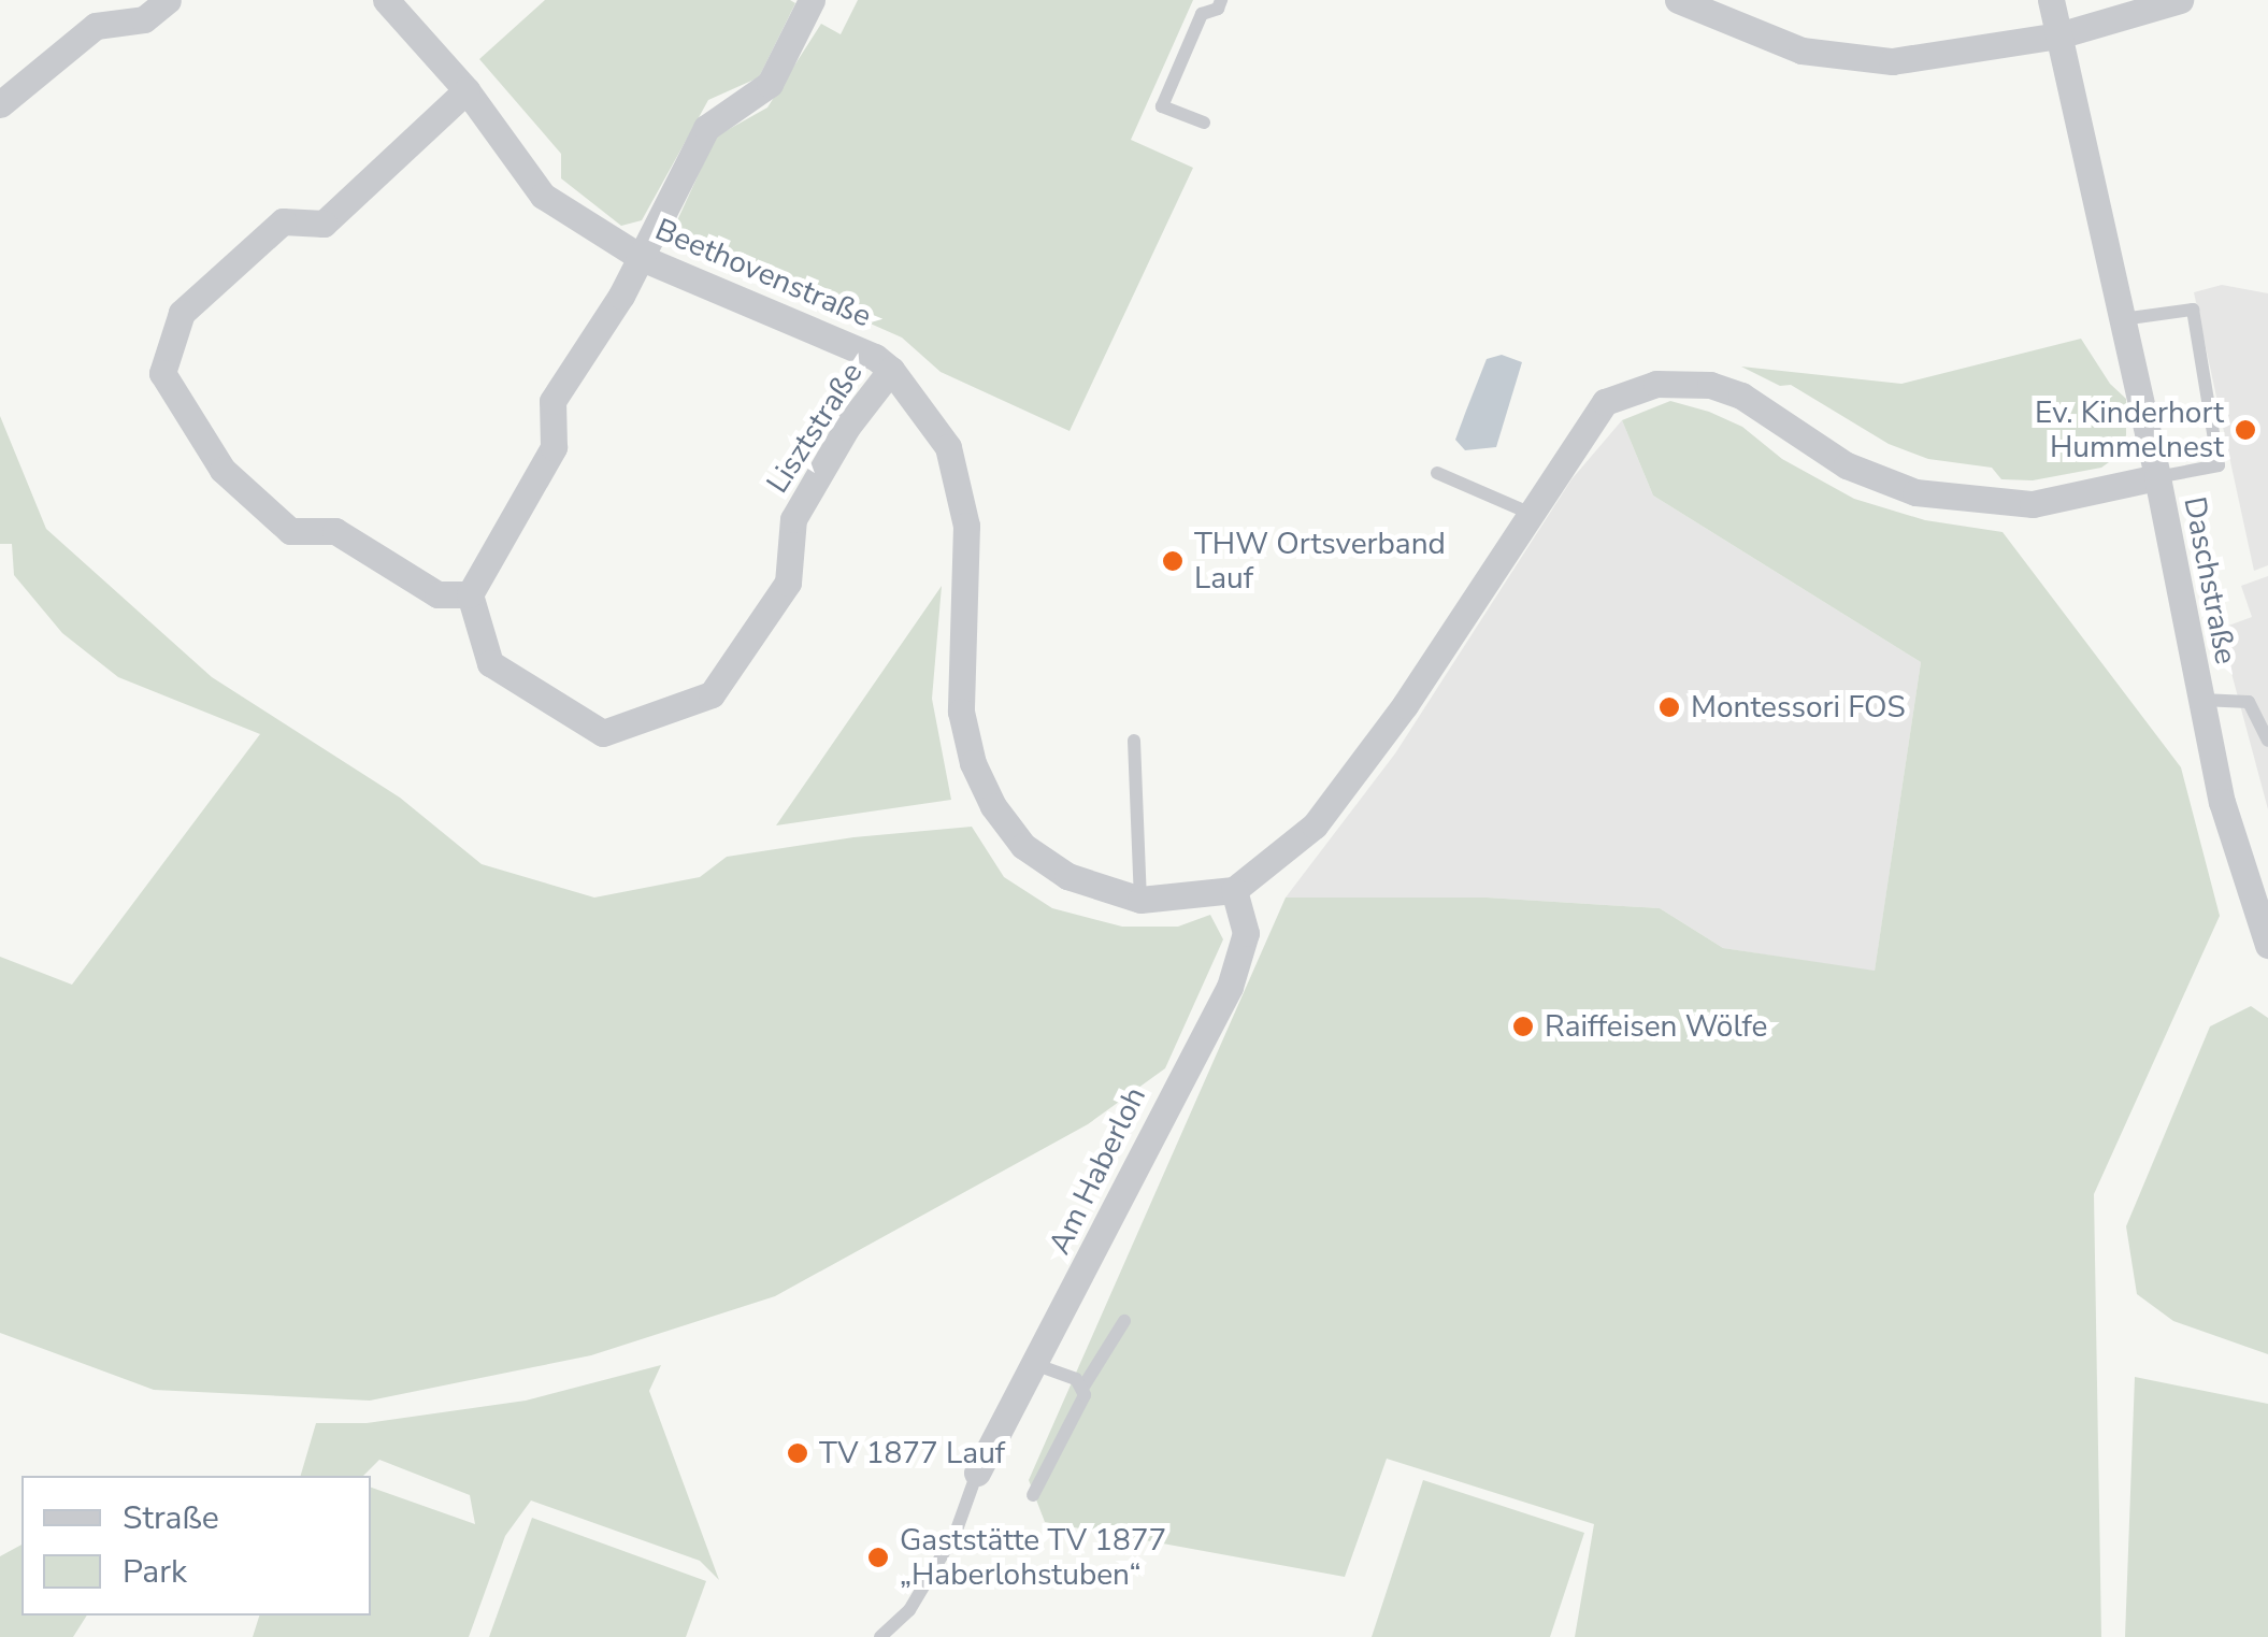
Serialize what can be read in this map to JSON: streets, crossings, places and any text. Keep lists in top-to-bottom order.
{
  "streets": {
    "street": [
      "Beethovenstraße",
      "Lisztstraße",
      "Daschstraße",
      "Am Haberloh"
    ]
  },
  "crossings": [
    ["Beethovenstraße", "Lisztstraße"],
    ["Beethovenstraße", "Am Haberloh"]
  ],
  "places": [
    "Ev. Kinderhort Hummelnest",
    "THW Ortsverband Lauf",
    "Montessori FOS",
    "Raiffeisen Wölfe",
    "TV 1877 Lauf",
    "Gaststätte TV 1877 „Haberlohstuben“"
  ],
  "legend": ["Straße", "Park"]
}
